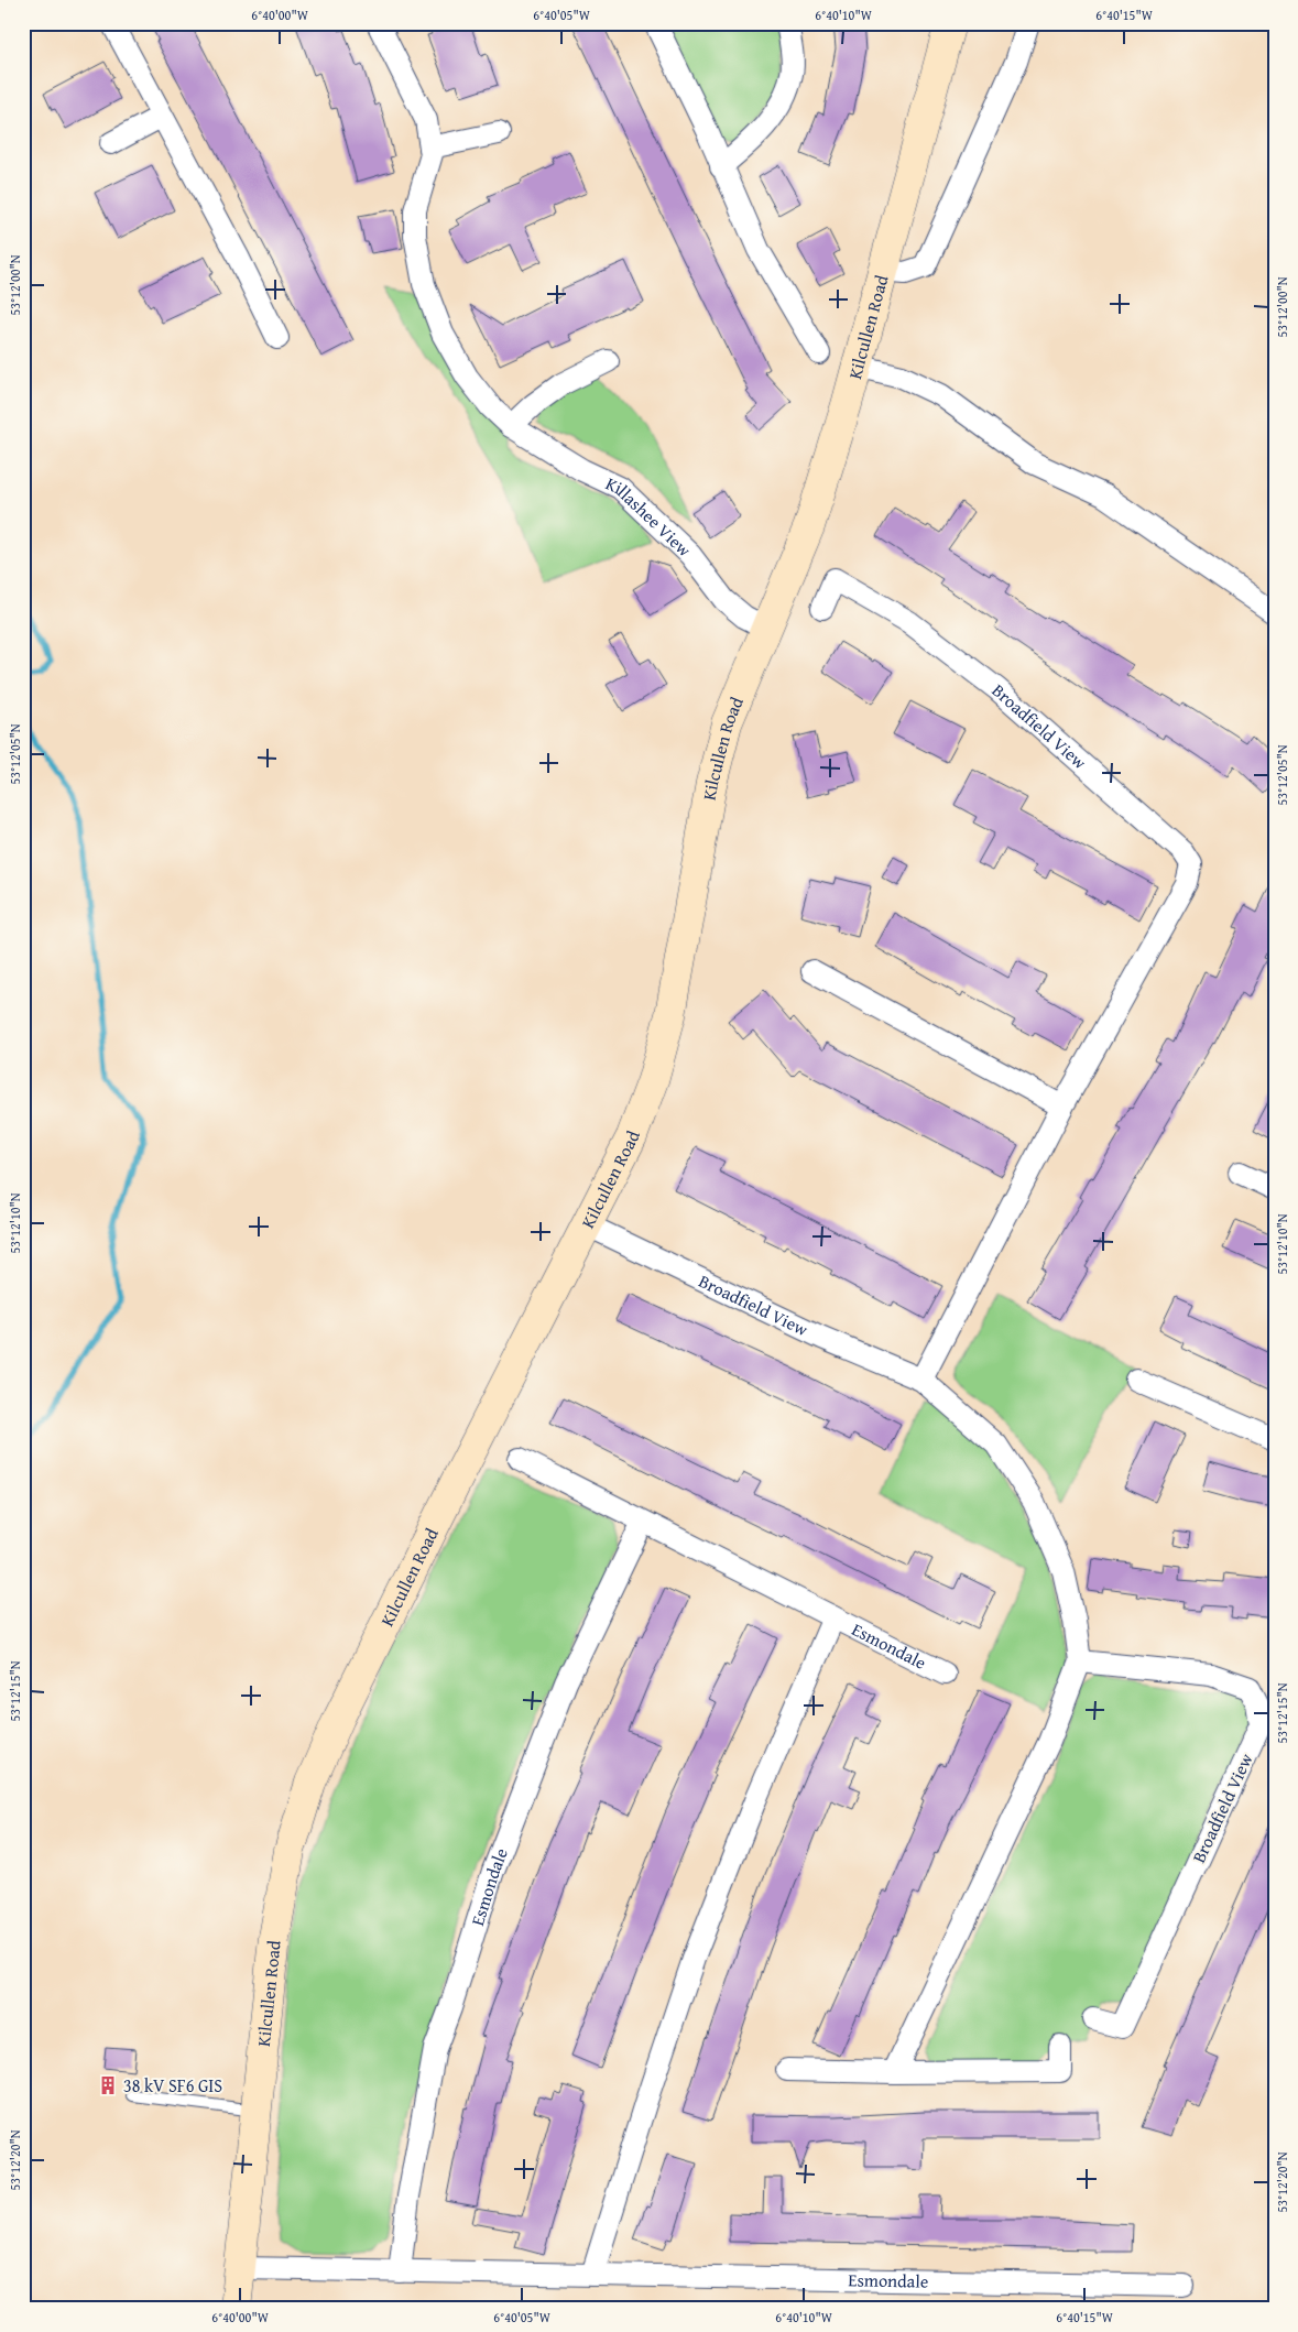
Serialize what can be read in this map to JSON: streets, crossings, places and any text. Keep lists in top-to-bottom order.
{
  "streets": {
    "main road": ["Kilcullen Road"],
    "street": ["Killashee View", "Broadfield View", "Esmondale"]
  },
  "crossings": [
    ["Kilcullen Road", "Killashee View"],
    ["Kilcullen Road", "Broadfield View"],
    ["Kilcullen Road", "Esmondale"]
  ],
  "places": {
    "building": ["38 kV SF6 GIS"]
  },
  "coordinates": [
    "6°40'00\"W",
    "6°40'05\"W",
    "6°40'10\"W",
    "6°40'15\"W",
    "53°12'00\"N",
    "53°12'05\"N",
    "53°12'10\"N",
    "53°12'15\"N",
    "53°12'20\"N"
  ]
}
